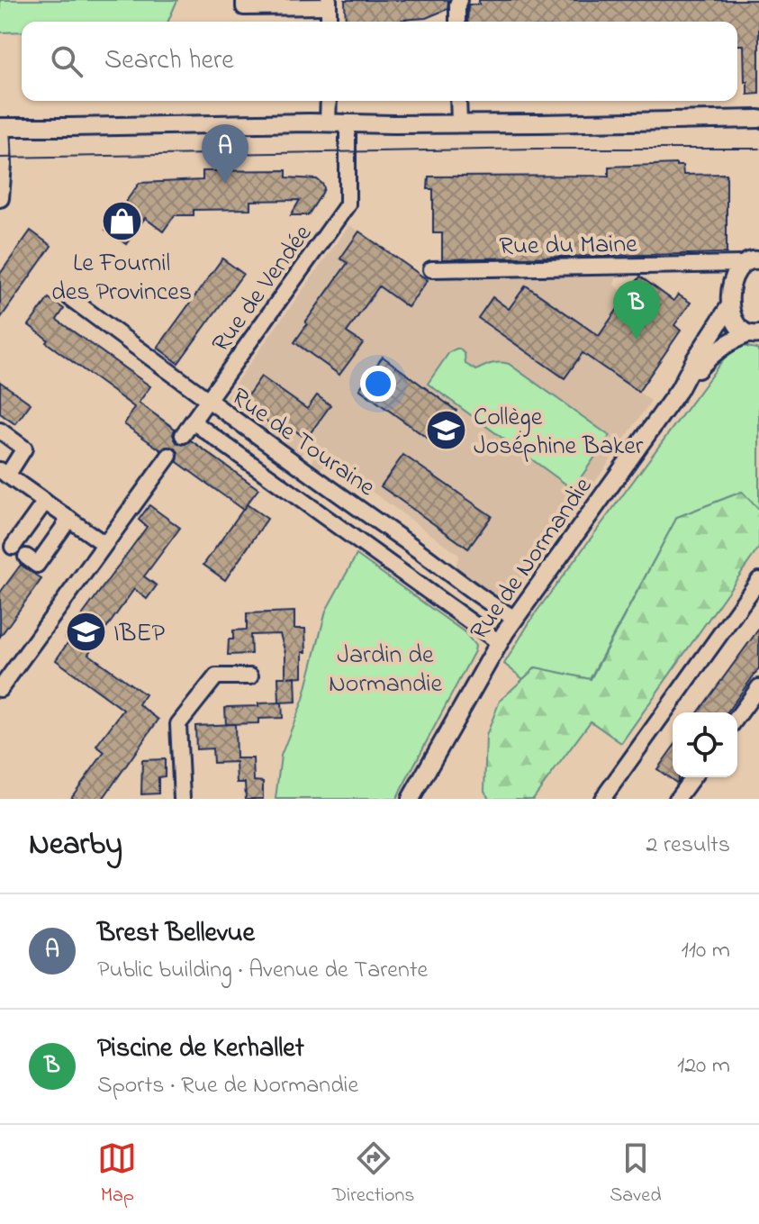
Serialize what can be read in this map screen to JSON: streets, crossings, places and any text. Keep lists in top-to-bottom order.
{
  "streets": {
    "street": [
      "Rue du Maine",
      "Rue de Vendée",
      "Rue de Touraine",
      "Rue de Normandie"
    ]
  },
  "crossings": [
    ["Rue de Vendée", "Rue de Touraine"],
    ["Rue de Touraine", "Rue de Normandie"]
  ],
  "parks": ["Jardin de Normandie"],
  "places": {
    "shop": ["Le Fournil des Provinces"],
    "school or university": ["Collège Joséphine Baker", "IBEP"]
  },
  "page": {
    "search": "Search here",
    "pins": ["A", "B"],
    "heading": ["Nearby", "2 results"],
    "list": [
      {
        "mark": "A",
        "name": "Brest Bellevue",
        "note": "Public building · Avenue de Tarente",
        "value": "110 m"
      },
      {
        "mark": "B",
        "name": "Piscine de Kerhallet",
        "note": "Sports · Rue de Normandie",
        "value": "120 m"
      }
    ],
    "nav": ["Map", "Directions", "Saved"]
  }
}
